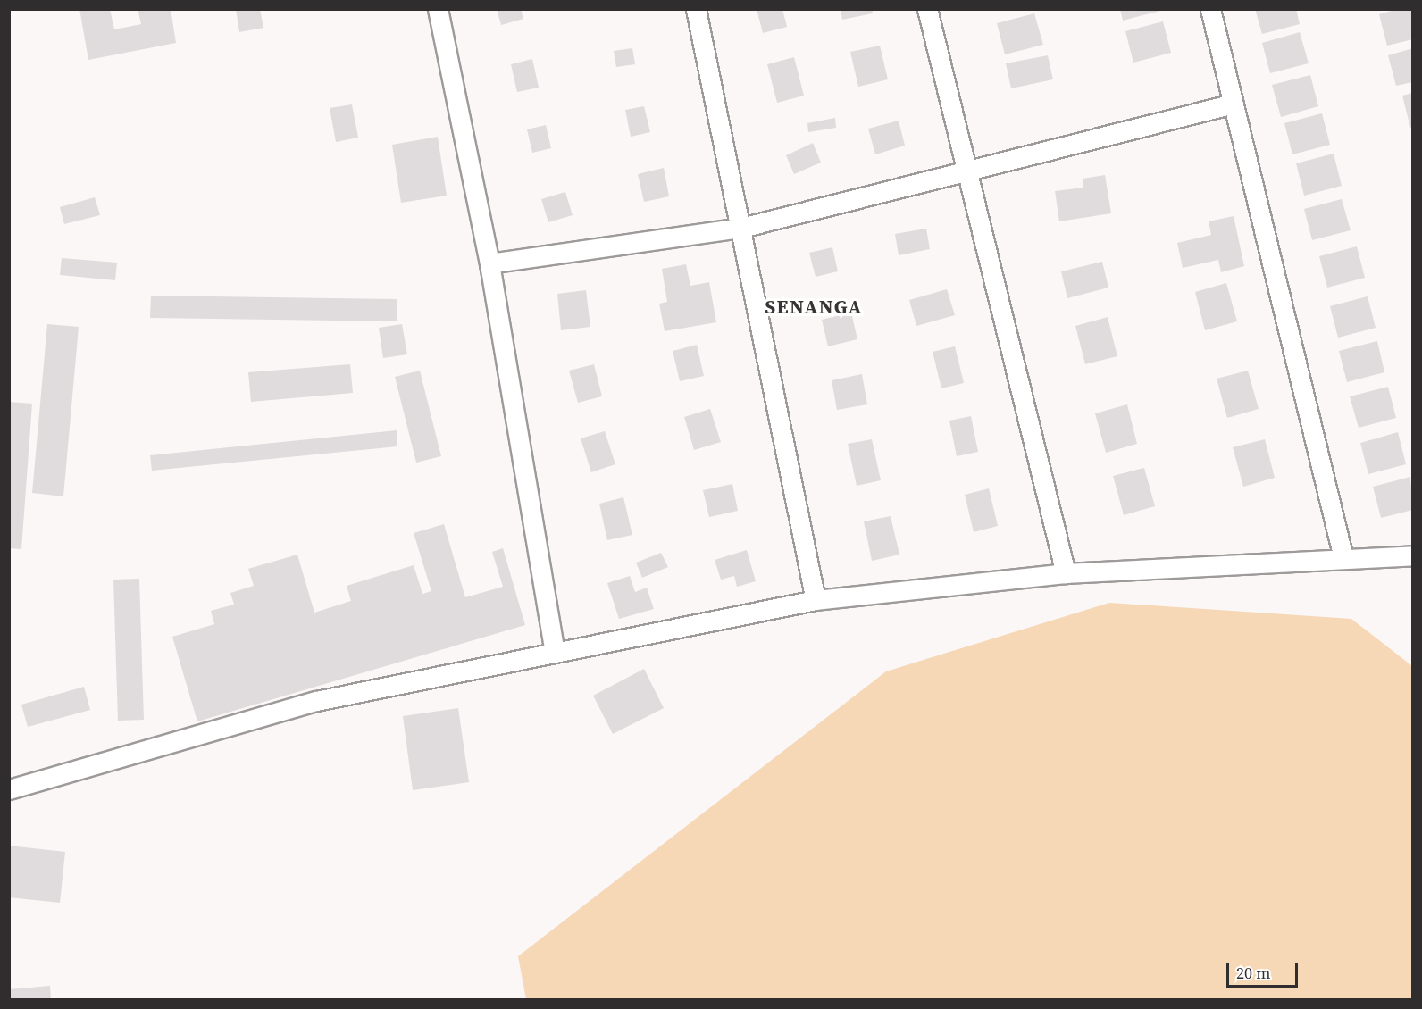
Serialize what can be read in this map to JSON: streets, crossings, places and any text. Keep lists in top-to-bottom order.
{
  "districts": ["SENANGA"],
  "scale_bar": "20 m"
}
